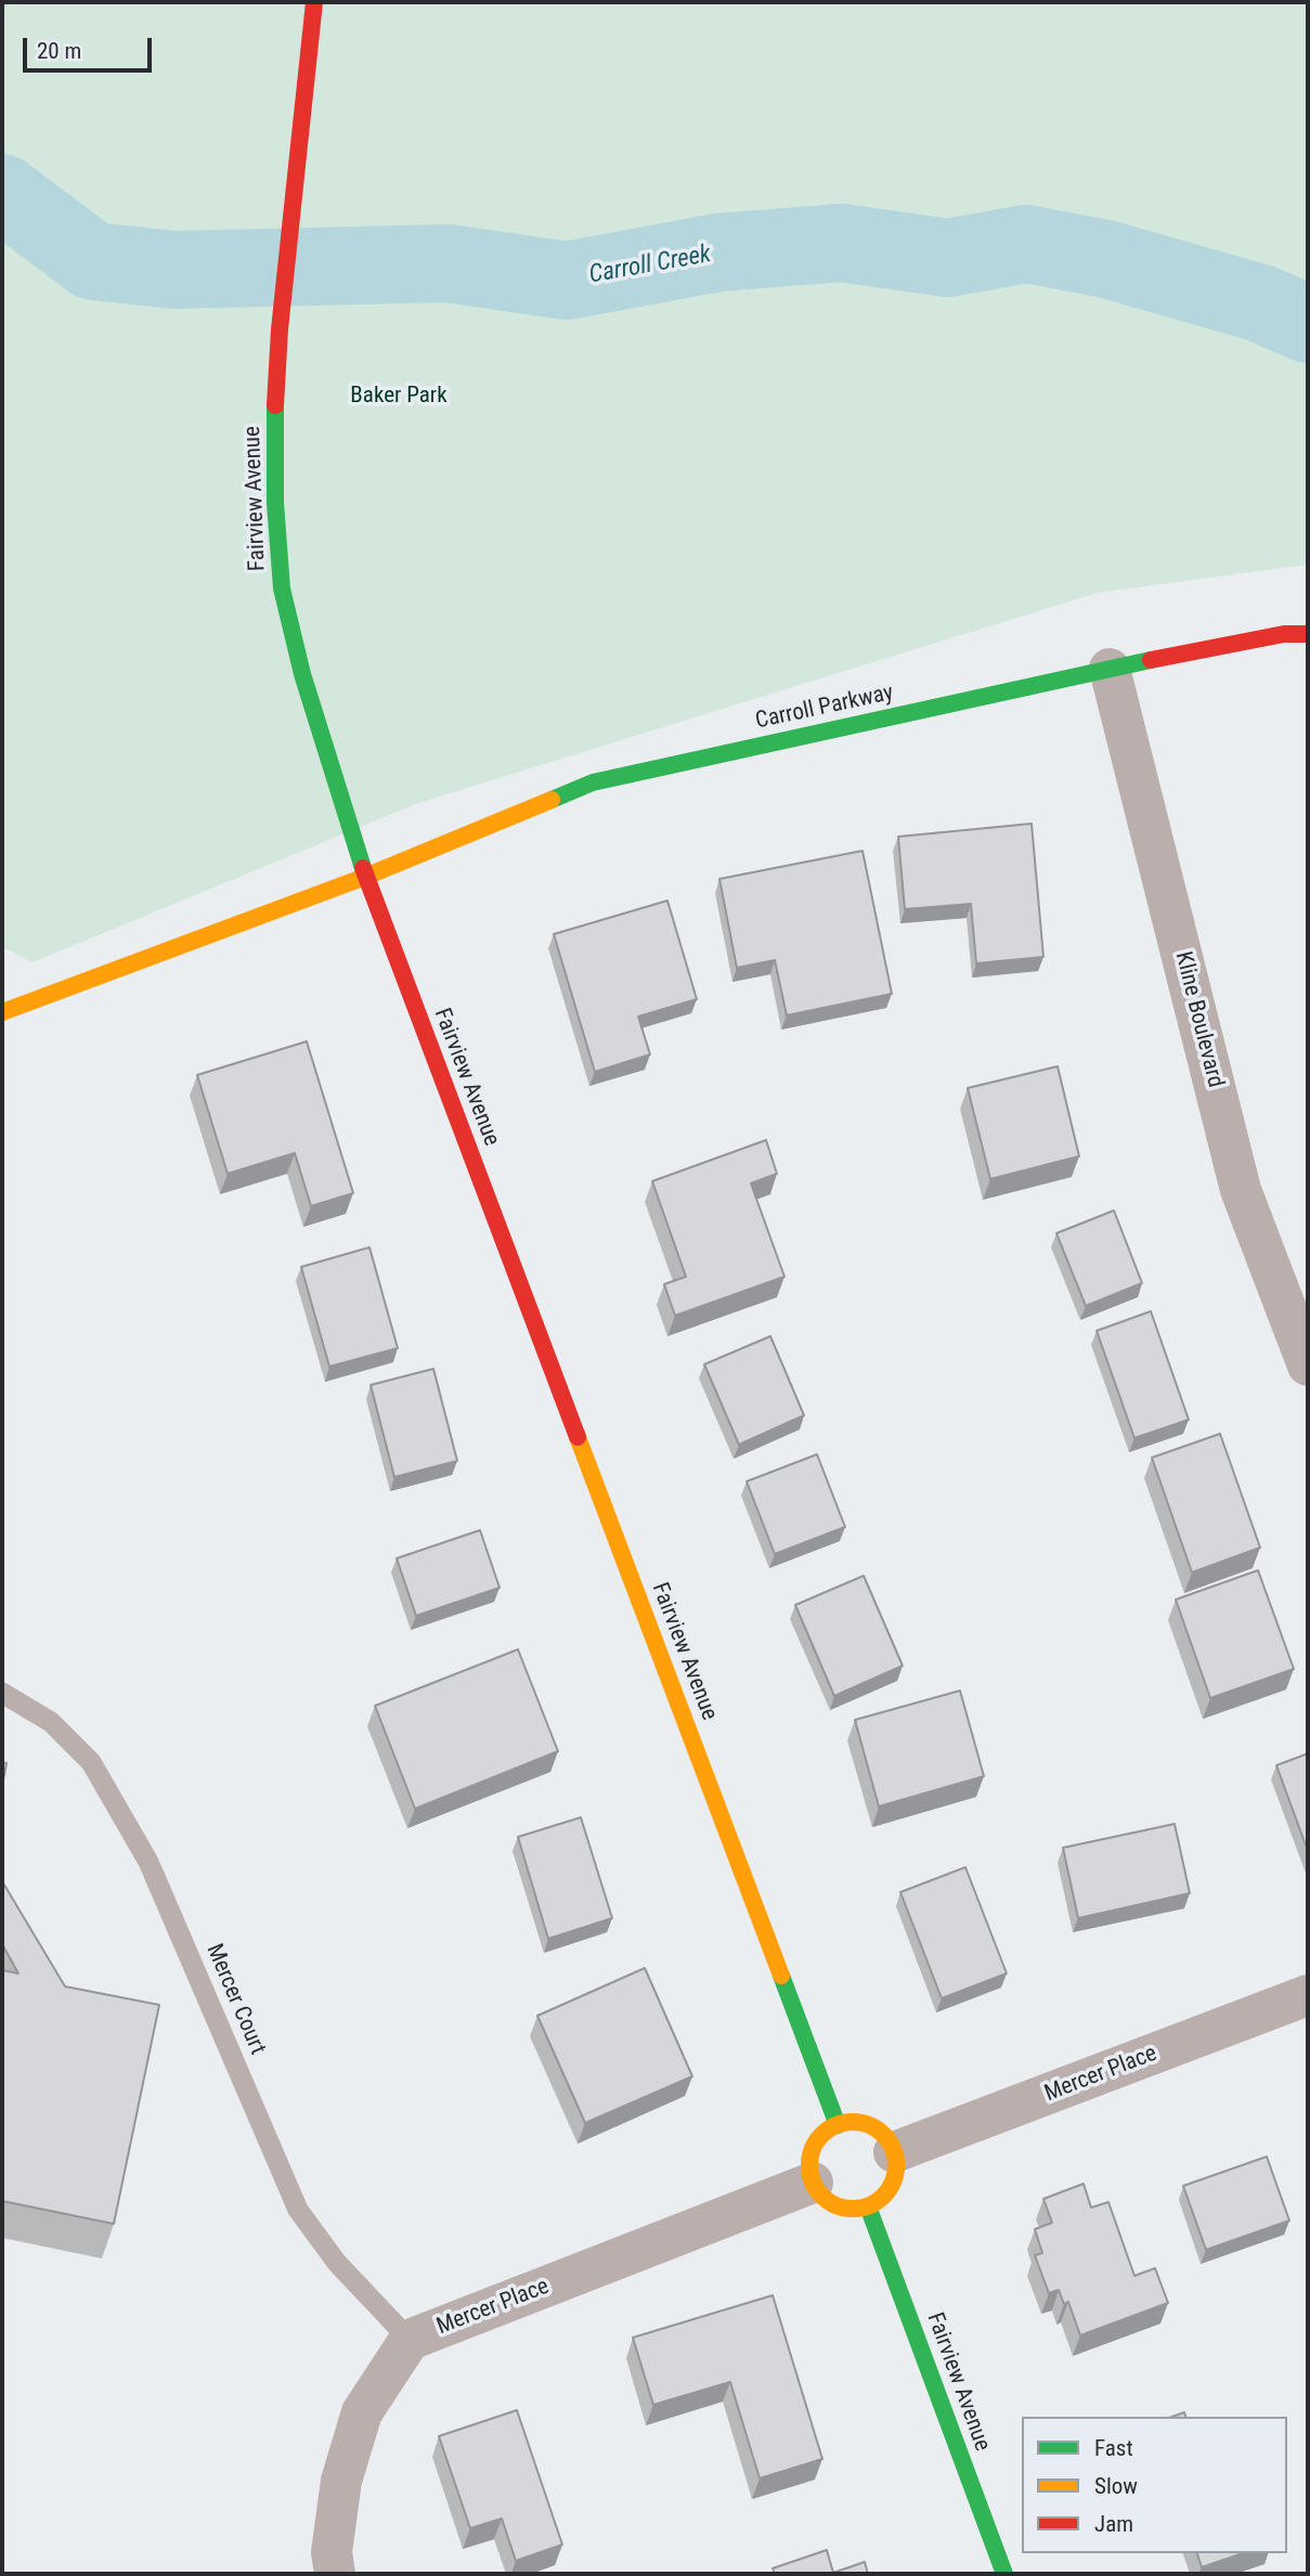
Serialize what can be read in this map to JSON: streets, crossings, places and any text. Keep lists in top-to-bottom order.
{
  "streets": {
    "street": [
      "Fairview Avenue",
      "Carroll Parkway",
      "Kline Boulevard",
      "Mercer Place"
    ],
    "lane": ["Mercer Court"]
  },
  "crossings": [
    ["Fairview Avenue", "Carroll Parkway"],
    ["Fairview Avenue", "Mercer Place"],
    ["Carroll Parkway", "Kline Boulevard"],
    ["Mercer Court", "Mercer Place"]
  ],
  "water": ["Carroll Creek"],
  "parks": ["Baker Park"],
  "legend": ["Fast", "Slow", "Jam"],
  "scale_bar": "20 m"
}
